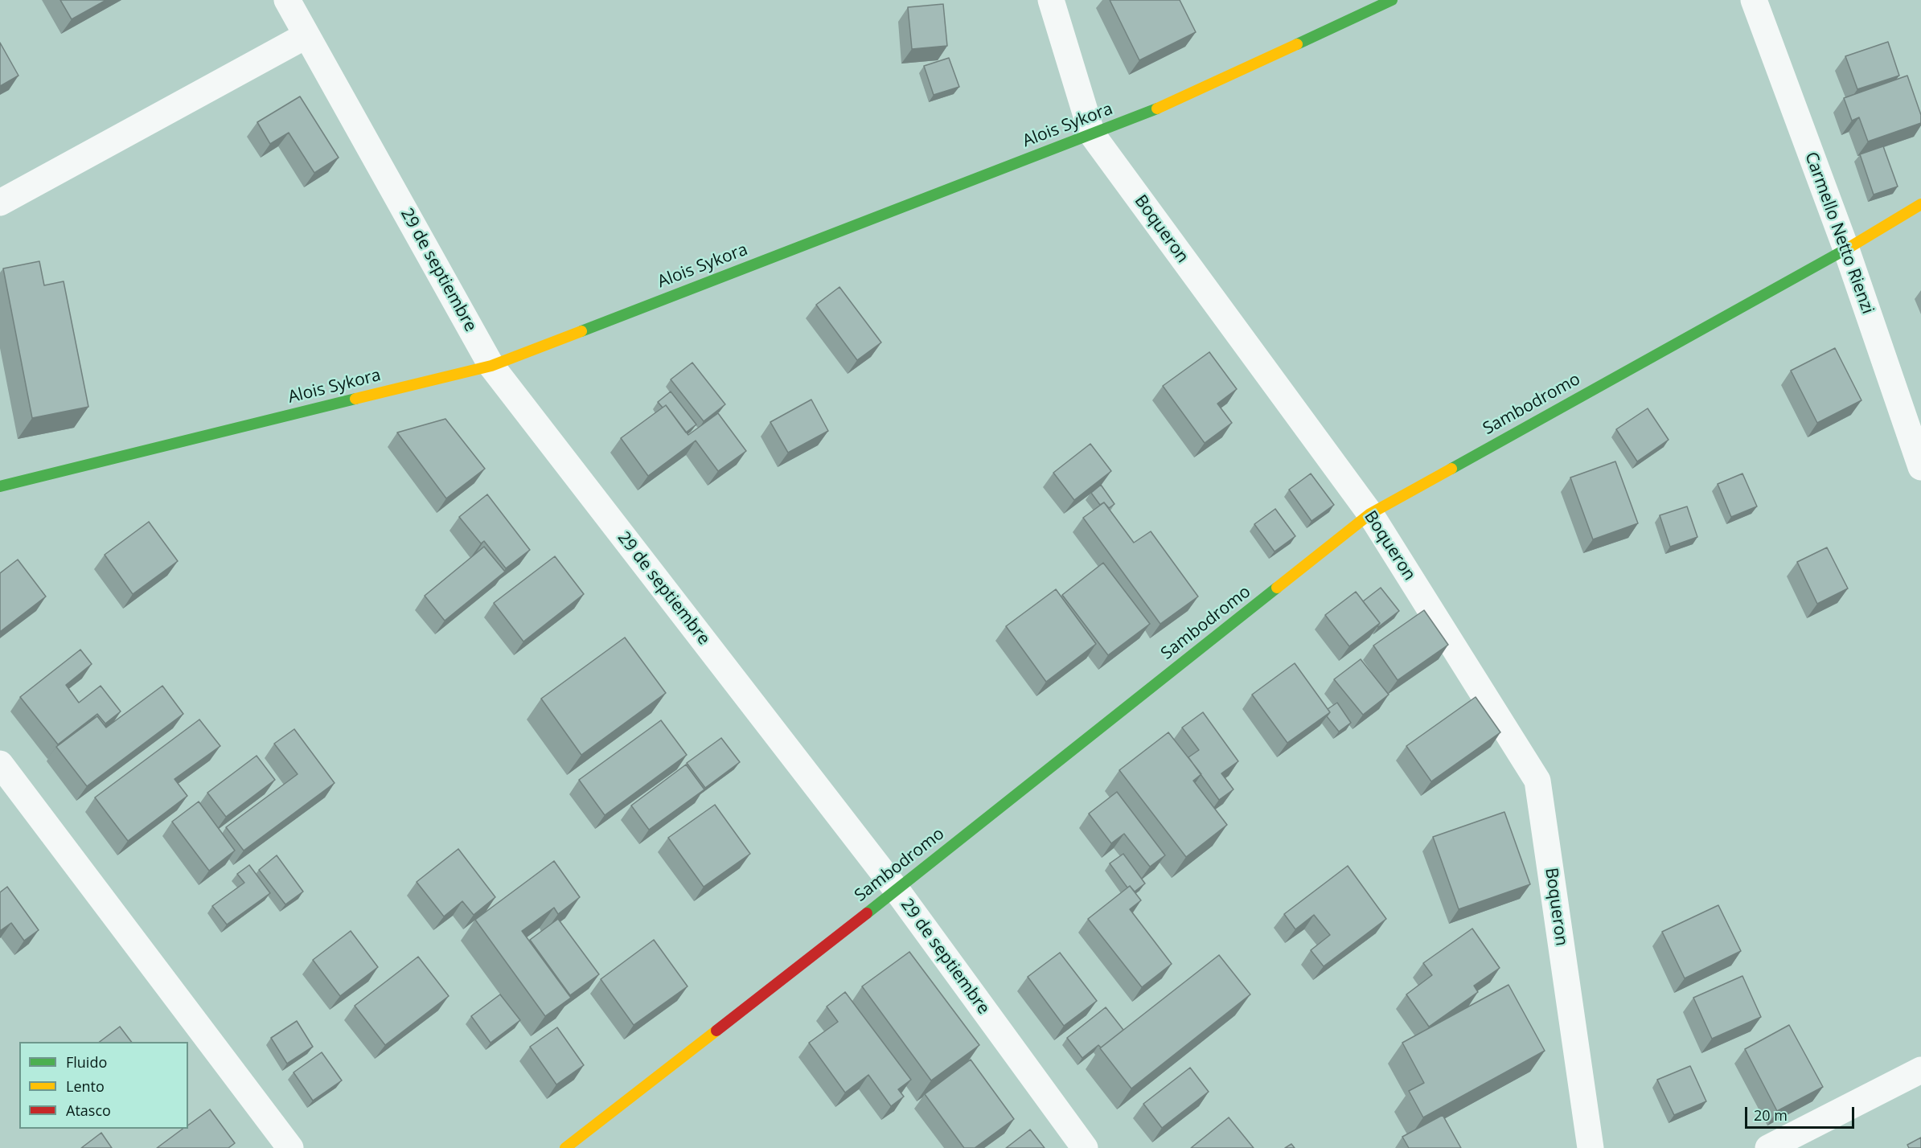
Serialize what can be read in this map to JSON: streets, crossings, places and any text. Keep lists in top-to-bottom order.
{
  "streets": {
    "street": [
      "Alois Sykora",
      "Boqueron",
      "Carmello Netto Rienzi",
      "29 de septiembre",
      "Sambodromo"
    ]
  },
  "crossings": [
    ["Alois Sykora", "Boqueron"],
    ["Alois Sykora", "29 de septiembre"],
    ["Boqueron", "Sambodromo"],
    ["Carmello Netto Rienzi", "Sambodromo"],
    ["29 de septiembre", "Sambodromo"]
  ],
  "legend": ["Fluido", "Lento", "Atasco"],
  "scale_bar": "20 m"
}
